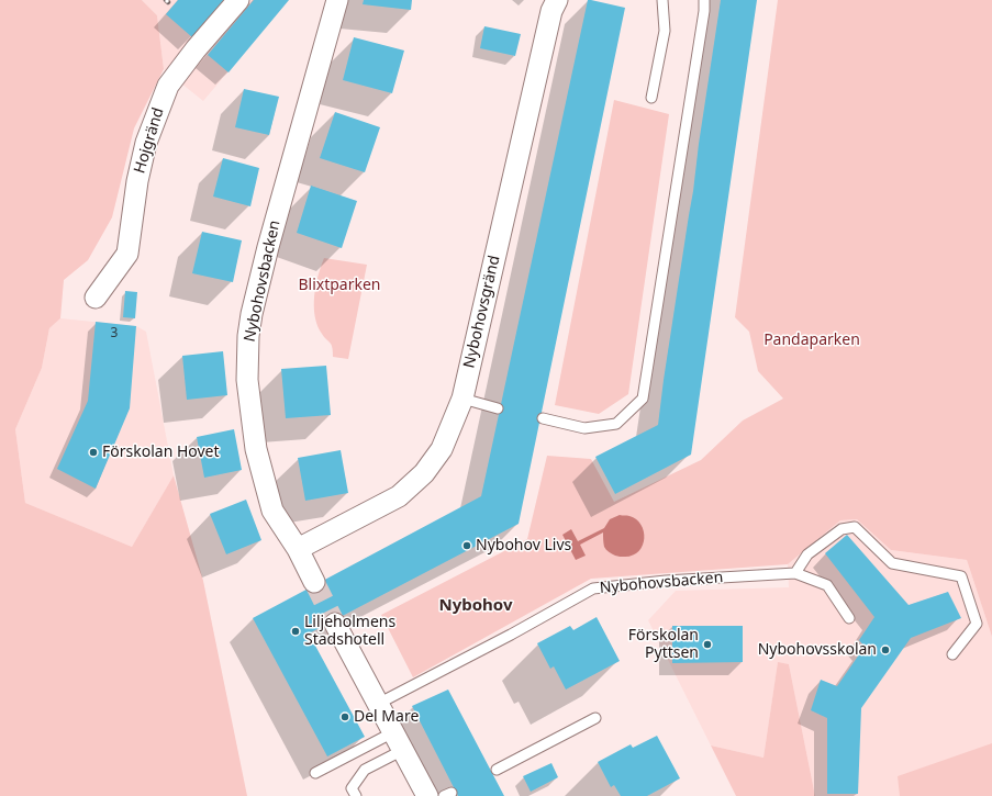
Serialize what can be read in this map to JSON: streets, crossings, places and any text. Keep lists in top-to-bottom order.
{
  "streets": {
    "street": ["Hojgränd", "Nybohovsbacken", "Nybohovsgränd"]
  },
  "crossings": [
    ["Nybohovsbacken", "Nybohovsgränd"]
  ],
  "districts": ["Nybohov"],
  "parks": ["Blixtparken", "Pandaparken"],
  "places": [
    "Förskolan Hovet",
    "Nybohov Livs",
    "Liljeholmens Stadshotell",
    "Förskolan Pyttsen",
    "Nybohovsskolan",
    "Del Mare"
  ],
  "house_numbers": ["3"]
}
